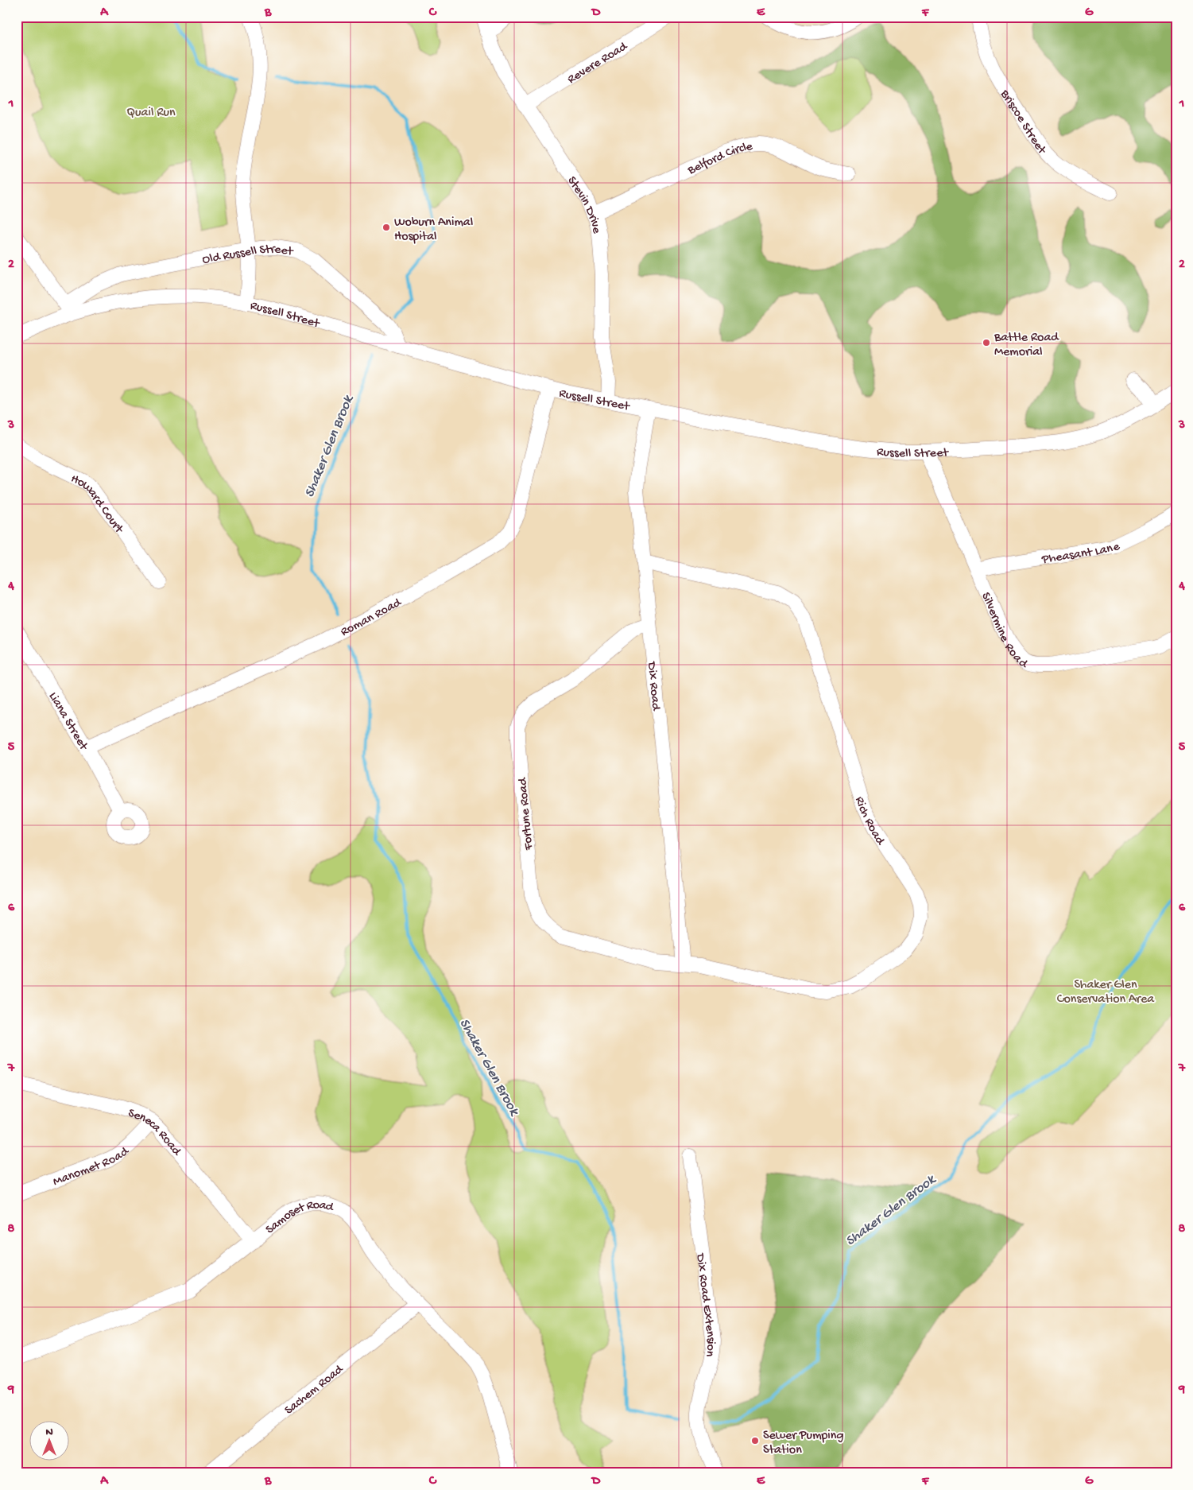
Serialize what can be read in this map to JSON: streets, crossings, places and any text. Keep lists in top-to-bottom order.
{
  "streets": {
    "street": [
      "Revere Road",
      "Briscoe Street",
      "Belford Circle",
      "Stevin Drive",
      "Old Russell Street",
      "Russell Street",
      "Howard Court",
      "Pheasant Lane",
      "Roman Road",
      "Silvermine Road",
      "Dix Road",
      "Liana Street",
      "Fortune Road",
      "Rich Road",
      "Seneca Road",
      "Manomet Road",
      "Samoset Road",
      "Dix Road Extension",
      "Sachem Road"
    ]
  },
  "crossings": [
    ["Revere Road", "Stevin Drive"],
    ["Belford Circle", "Stevin Drive"],
    ["Stevin Drive", "Russell Street"],
    ["Old Russell Street", "Russell Street"],
    ["Russell Street", "Roman Road"],
    ["Russell Street", "Silvermine Road"],
    ["Russell Street", "Dix Road"],
    ["Pheasant Lane", "Silvermine Road"],
    ["Roman Road", "Liana Street"],
    ["Dix Road", "Fortune Road"],
    ["Dix Road", "Rich Road"],
    ["Fortune Road", "Rich Road"],
    ["Seneca Road", "Manomet Road"],
    ["Seneca Road", "Samoset Road"],
    ["Samoset Road", "Sachem Road"]
  ],
  "water": ["Shaker Glen Brook"],
  "parks": ["Quail Run", "Shaker Glen Conservation Area"],
  "places": ["Woburn Animal Hospital", "Battle Road Memorial", "Sewer Pumping Station"],
  "north": "top",
  "grid": {
    "columns": [
      "A",
      "B",
      "C",
      "D",
      "E",
      "F",
      "G"
    ],
    "rows": [
      "1",
      "2",
      "3",
      "4",
      "5",
      "6",
      "7",
      "8",
      "9"
    ]
  }
}
